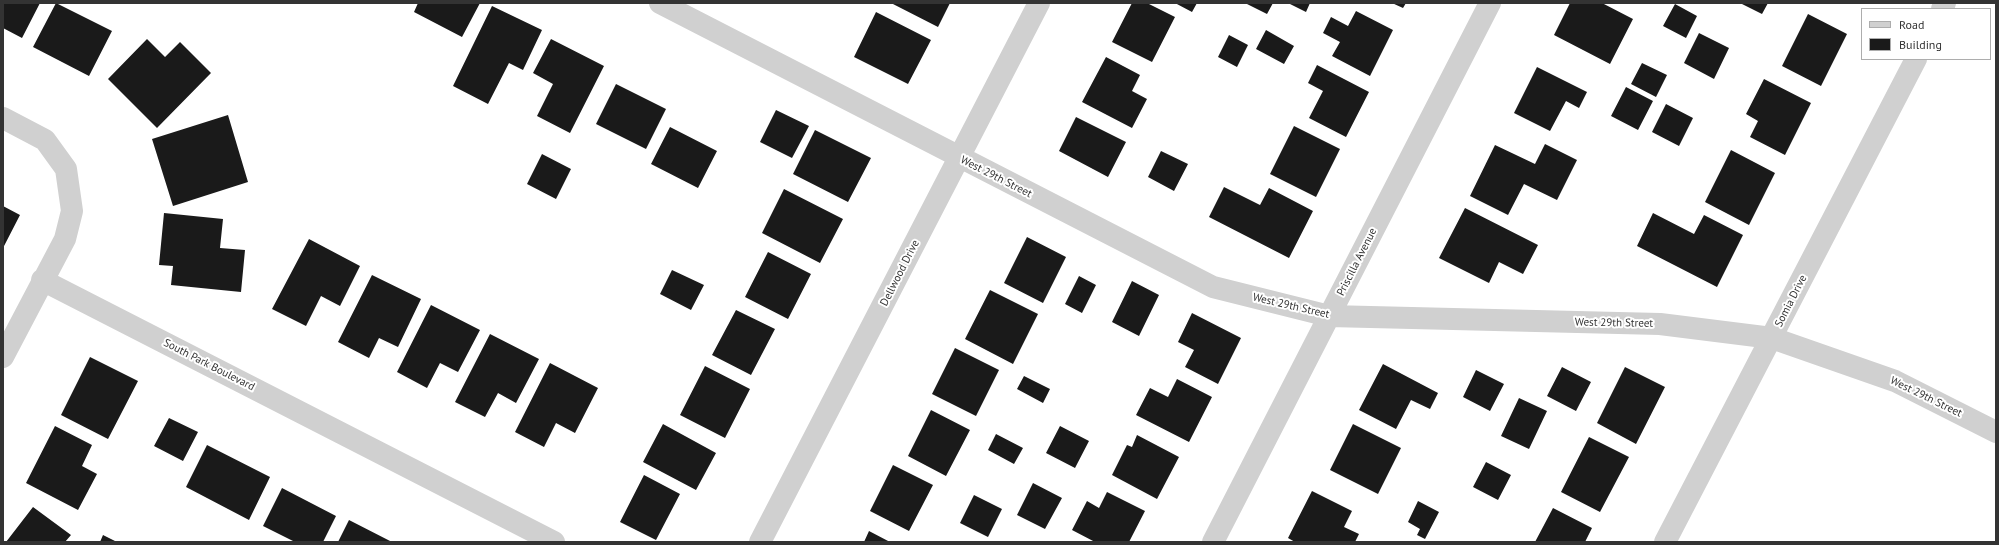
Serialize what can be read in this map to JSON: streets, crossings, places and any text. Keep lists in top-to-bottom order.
{
  "streets": {
    "street": [
      "West 29th Street",
      "Priscilla Avenue",
      "Dellwood Drive",
      "Somia Drive",
      "South Park Boulevard"
    ]
  },
  "crossings": [
    ["West 29th Street", "Priscilla Avenue"],
    ["West 29th Street", "Dellwood Drive"],
    ["West 29th Street", "Somia Drive"]
  ],
  "legend": ["Road", "Building"]
}
